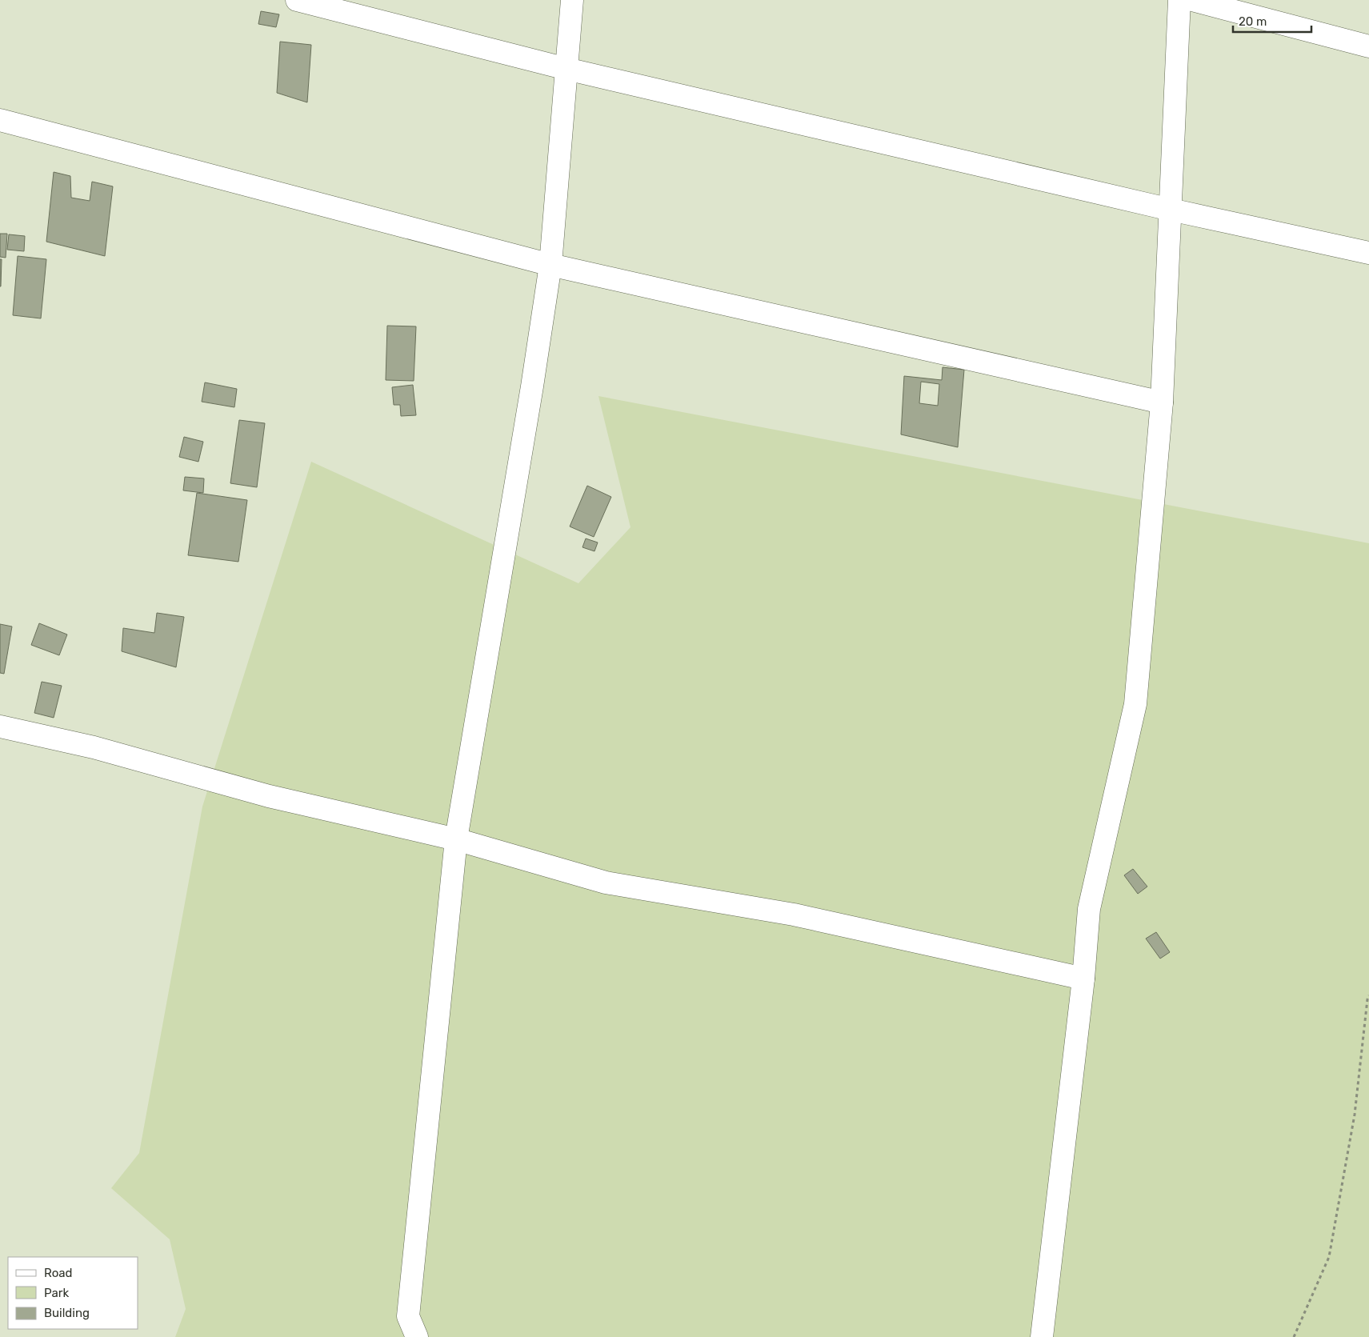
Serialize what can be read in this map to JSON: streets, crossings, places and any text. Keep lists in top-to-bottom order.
{
  "legend": ["Road", "Park", "Building"],
  "scale_bar": "20 m"
}
